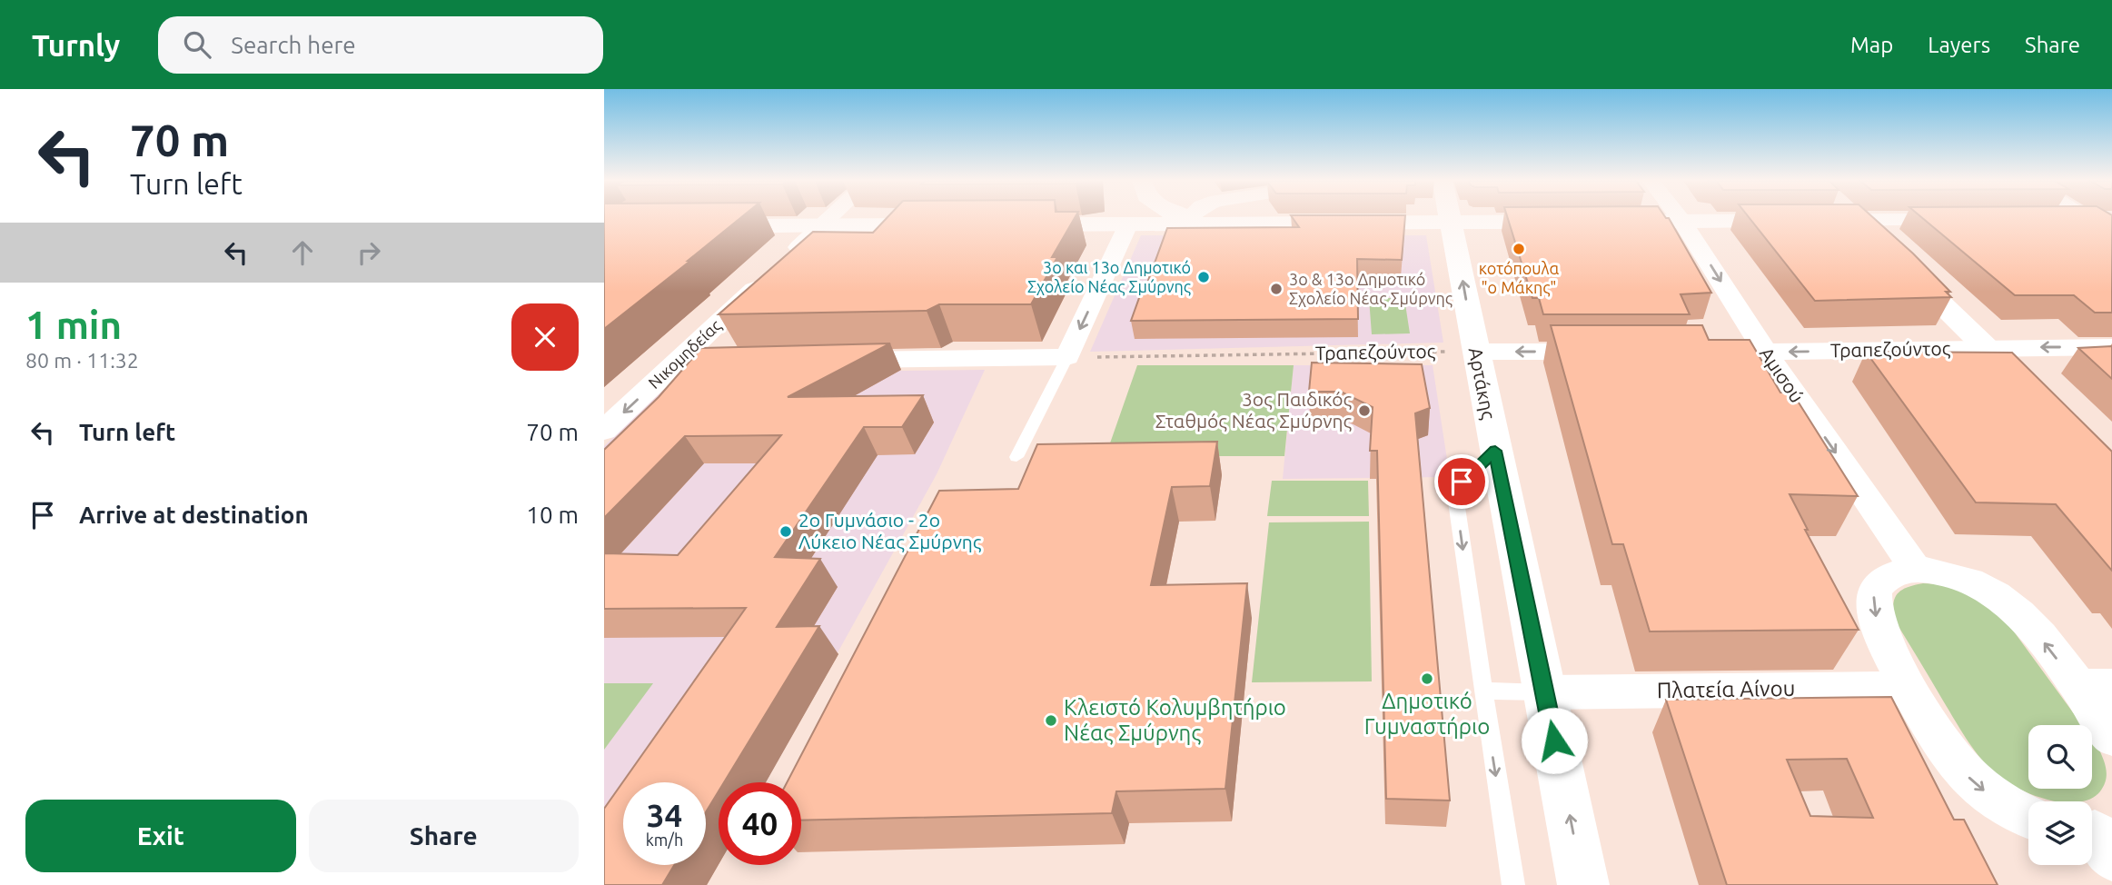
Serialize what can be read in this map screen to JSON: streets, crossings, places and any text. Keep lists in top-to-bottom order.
{
  "streets": {
    "street": [
      "Τραπεζούντος",
      "Νικομηδείας",
      "Αμισού",
      "Αρτάκης",
      "Πλατεία Αίνου"
    ]
  },
  "crossings": [
    ["Τραπεζούντος", "Αμισού"],
    ["Τραπεζούντος", "Αρτάκης"],
    ["Αρτάκης", "Πλατεία Αίνου"]
  ],
  "one_way": ["Αρτάκης"],
  "places": [
    "κοτόπουλα \"ο Μάκης\"",
    "3ο και 13ο Δημοτικό Σχολείο Νέας Σμύρνης",
    "3ο & 13ο Δημοτικό Σχολείο Νέας Σμύρνης",
    "3ος Παιδικός Σταθμός Νέας Σμύρνης",
    "2ο Γυμνάσιο - 2ο Λύκειο Νέας Σμύρνης",
    "Δημοτικό Γυμναστήριο",
    "Κλειστό Κολυμβητήριο Νέας Σμύρνης"
  ],
  "page": {
    "header": "Turnly",
    "search": "Search here",
    "nav": ["Map", "Layers", "Share"],
    "turn": ["70 m", "Turn left"],
    "heading": ["1 min", "80 m · 11:32"],
    "list": [
      {
        "name": "Turn left",
        "value": "70 m"
      },
      {
        "name": "Arrive at destination",
        "value": "10 m"
      }
    ],
    "speed": "34 km/h",
    "limit": "40",
    "buttons": ["Exit", "Share"]
  }
}
